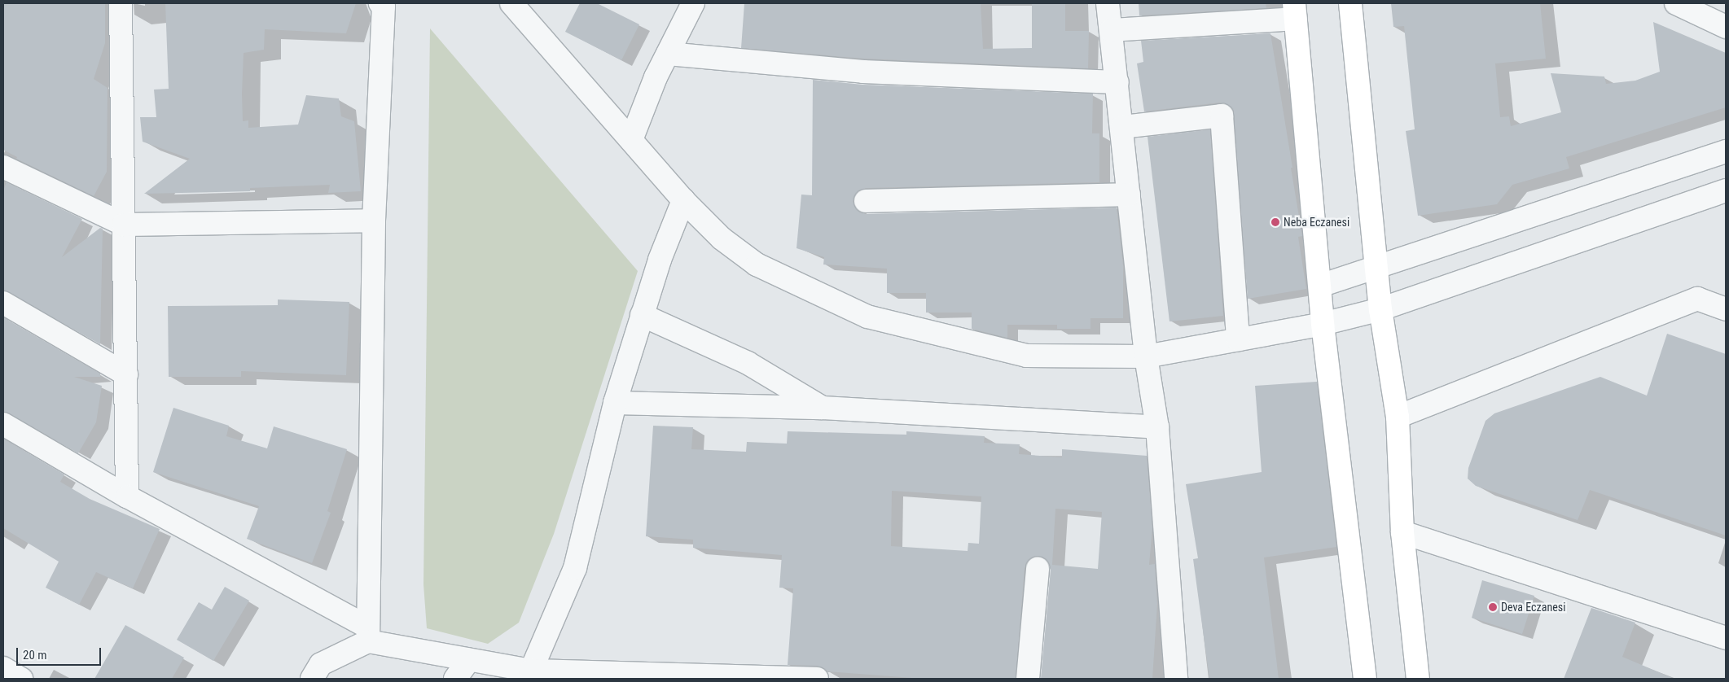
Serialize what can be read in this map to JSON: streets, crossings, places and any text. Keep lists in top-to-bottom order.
{
  "places": ["Neba Eczanesi", "Deva Eczanesi"],
  "scale_bar": "20 m"
}
